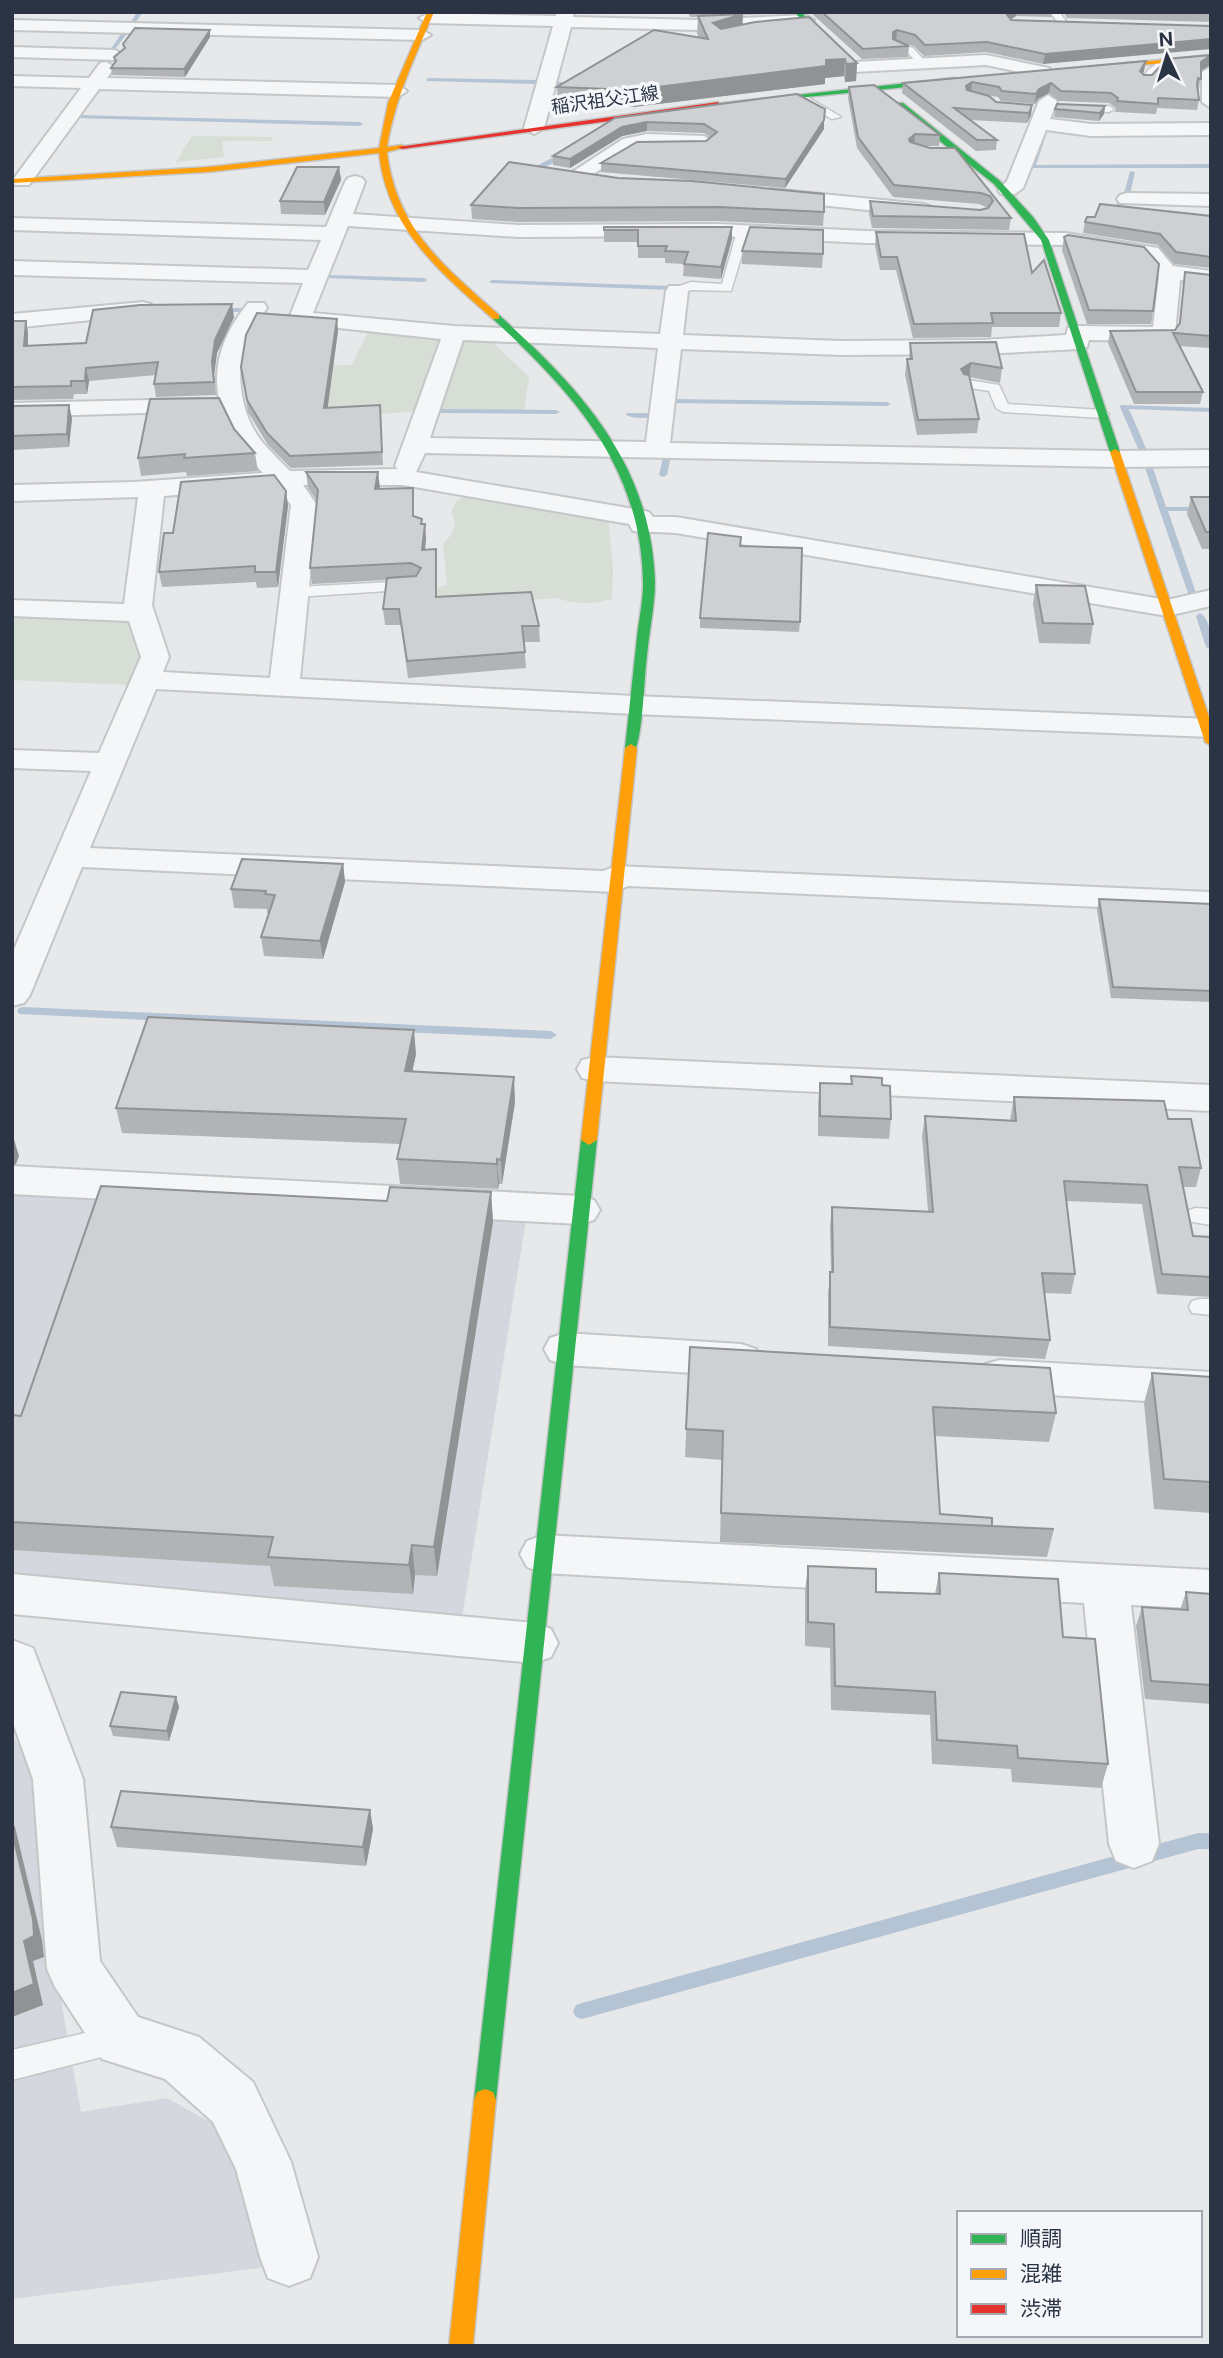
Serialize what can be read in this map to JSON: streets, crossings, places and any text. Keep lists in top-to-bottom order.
{
  "streets": {
    "street": ["稲沢祖父江線"]
  },
  "legend": ["順調", "混雑", "渋滞"],
  "north": "top"
}
